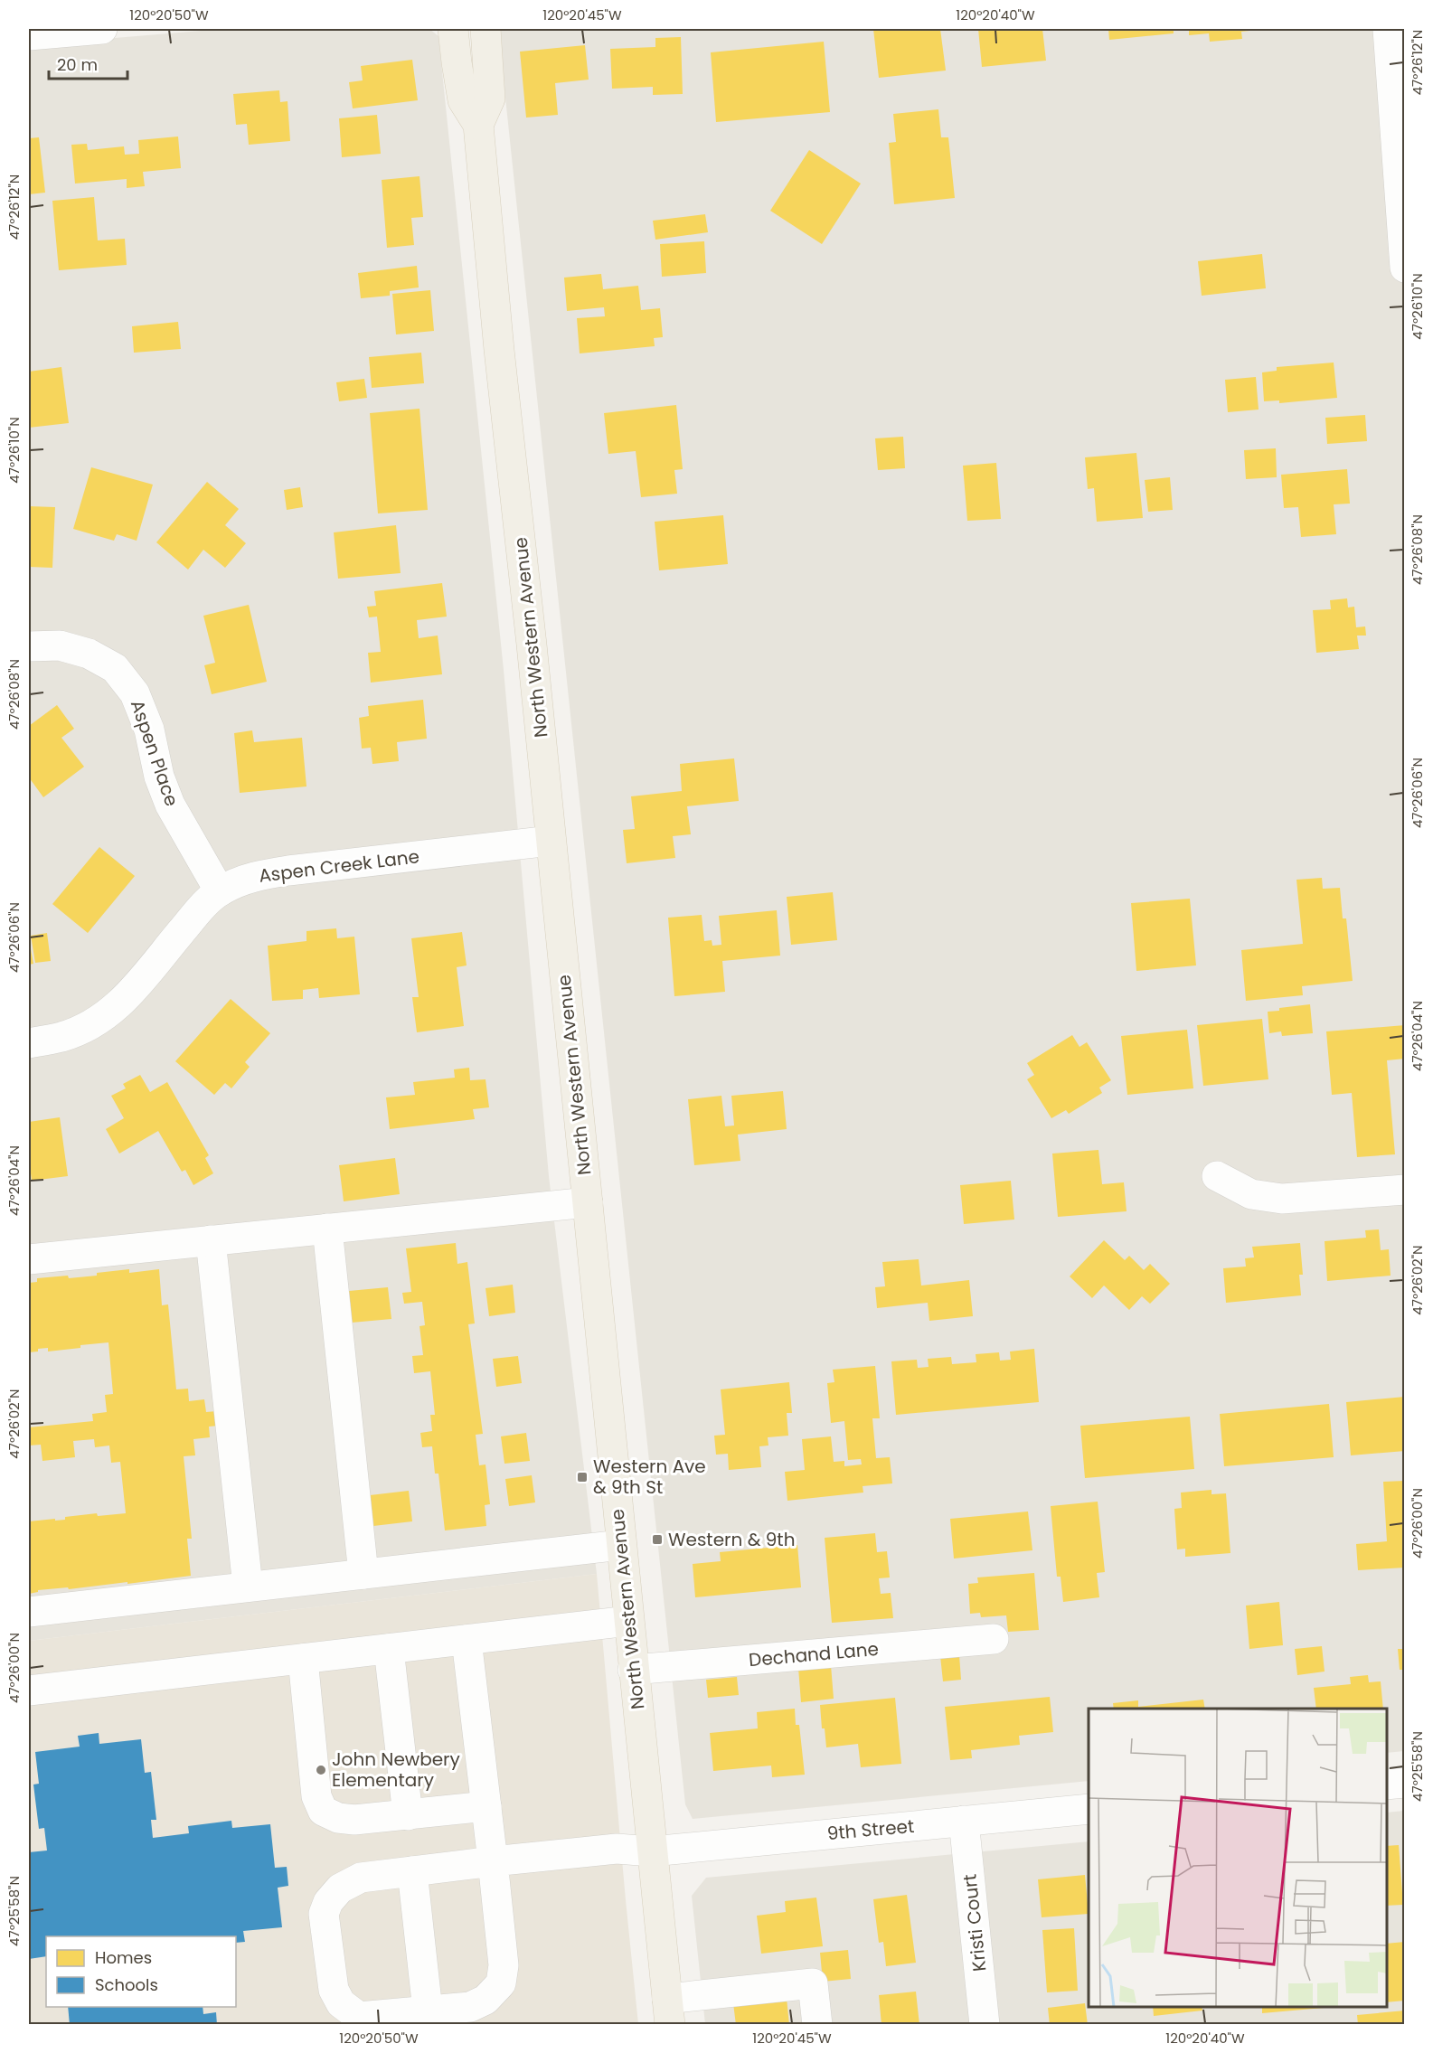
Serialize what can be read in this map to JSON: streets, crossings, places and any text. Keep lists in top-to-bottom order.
{
  "streets": {
    "main road": ["North Western Avenue"],
    "street": [
      "Aspen Place",
      "Aspen Creek Lane",
      "Dechand Lane",
      "9th Street",
      "Kristi Court"
    ]
  },
  "crossings": [
    ["North Western Avenue", "Aspen Creek Lane"],
    ["North Western Avenue", "Dechand Lane"],
    ["North Western Avenue", "9th Street"],
    ["Aspen Place", "Aspen Creek Lane"],
    ["9th Street", "Kristi Court"]
  ],
  "places": {
    "transit": ["Western Ave & 9th St", "Western & 9th"],
    "other": ["John Newbery Elementary"]
  },
  "legend": ["Homes", "Schools"],
  "scale_bar": "20 m",
  "coordinates": [
    "120°20'50\"W",
    "120°20'45\"W",
    "120°20'40\"W",
    "47°26'12\"N",
    "47°26'10\"N",
    "47°26'08\"N",
    "47°26'06\"N",
    "47°26'04\"N",
    "47°26'02\"N",
    "47°26'00\"N",
    "47°25'58\"N"
  ]
}
